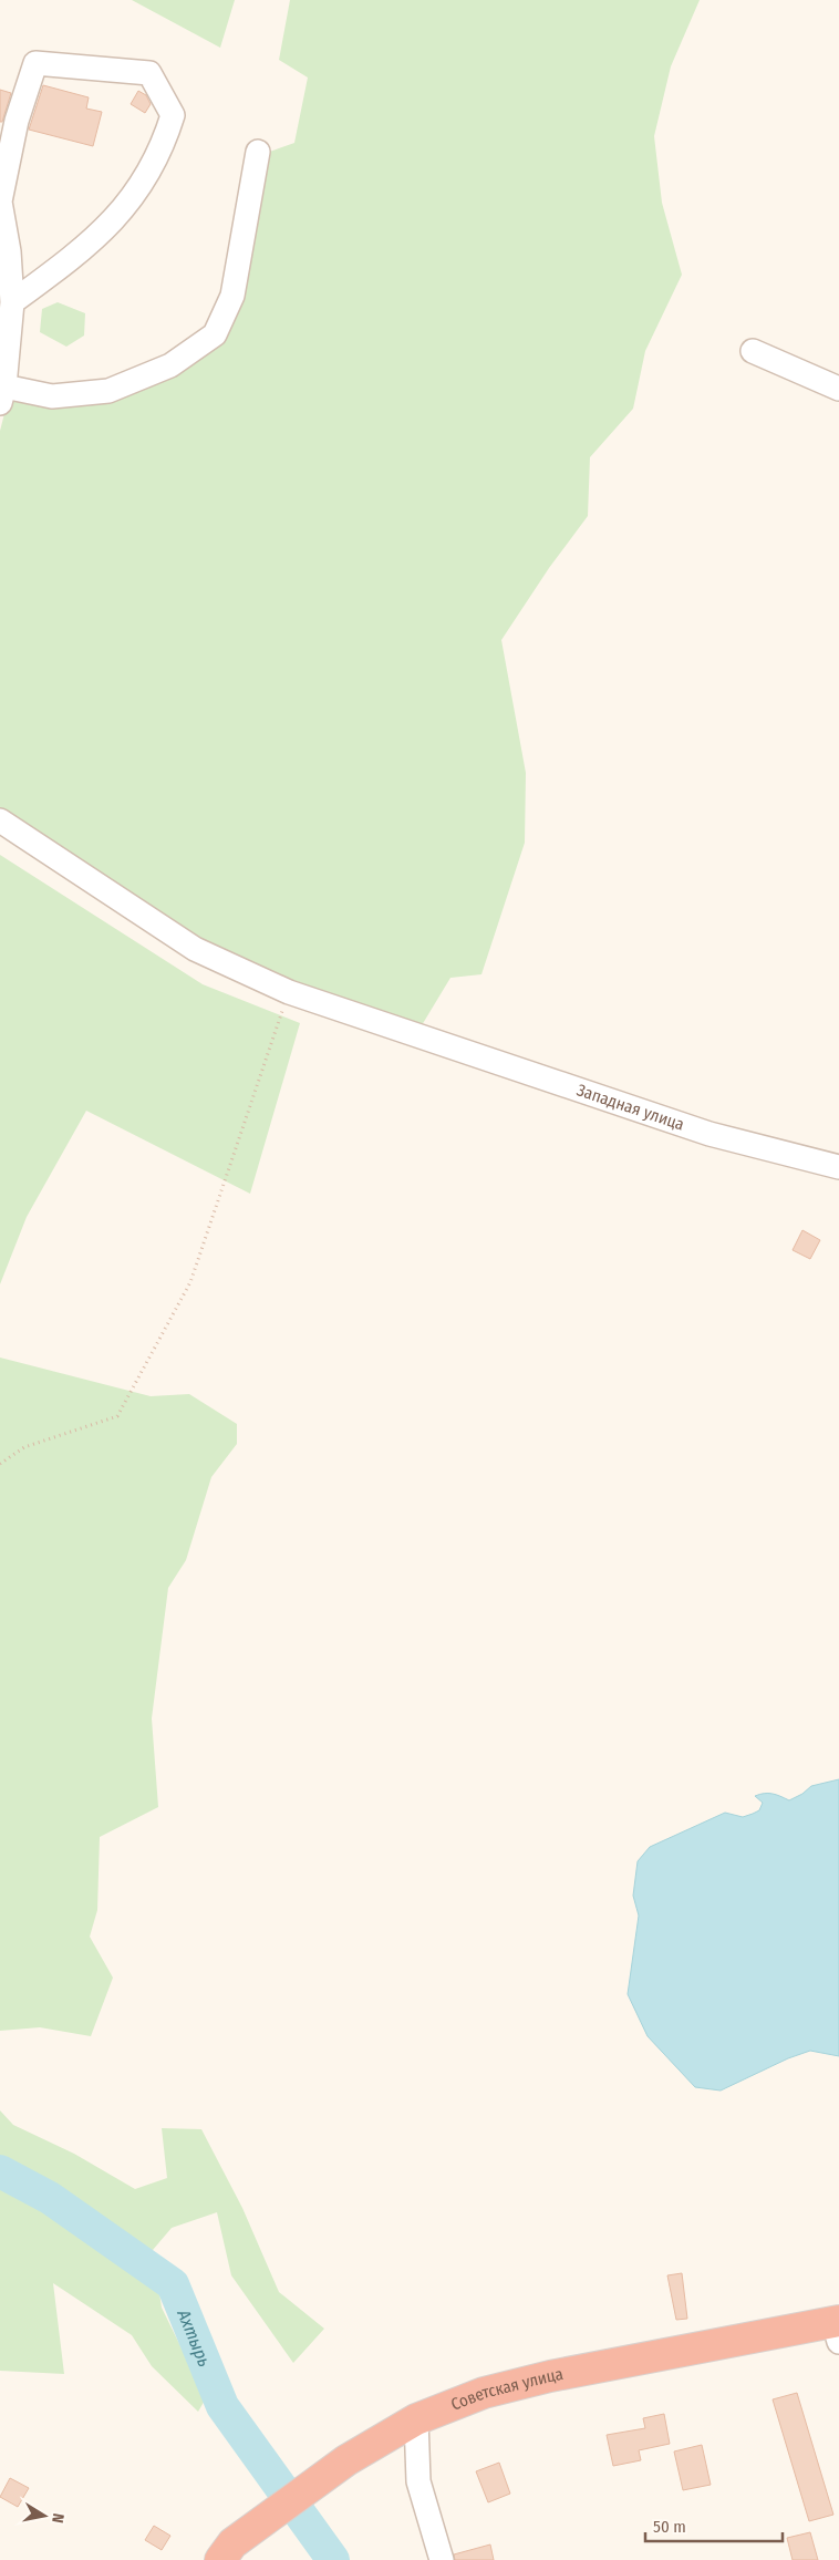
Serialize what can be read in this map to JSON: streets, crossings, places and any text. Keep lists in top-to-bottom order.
{
  "streets": {
    "highway": ["Советская улица"],
    "street": ["Западная улица"]
  },
  "water": ["Ахтырь"],
  "scale_bar": "50 m",
  "north": "right"
}
